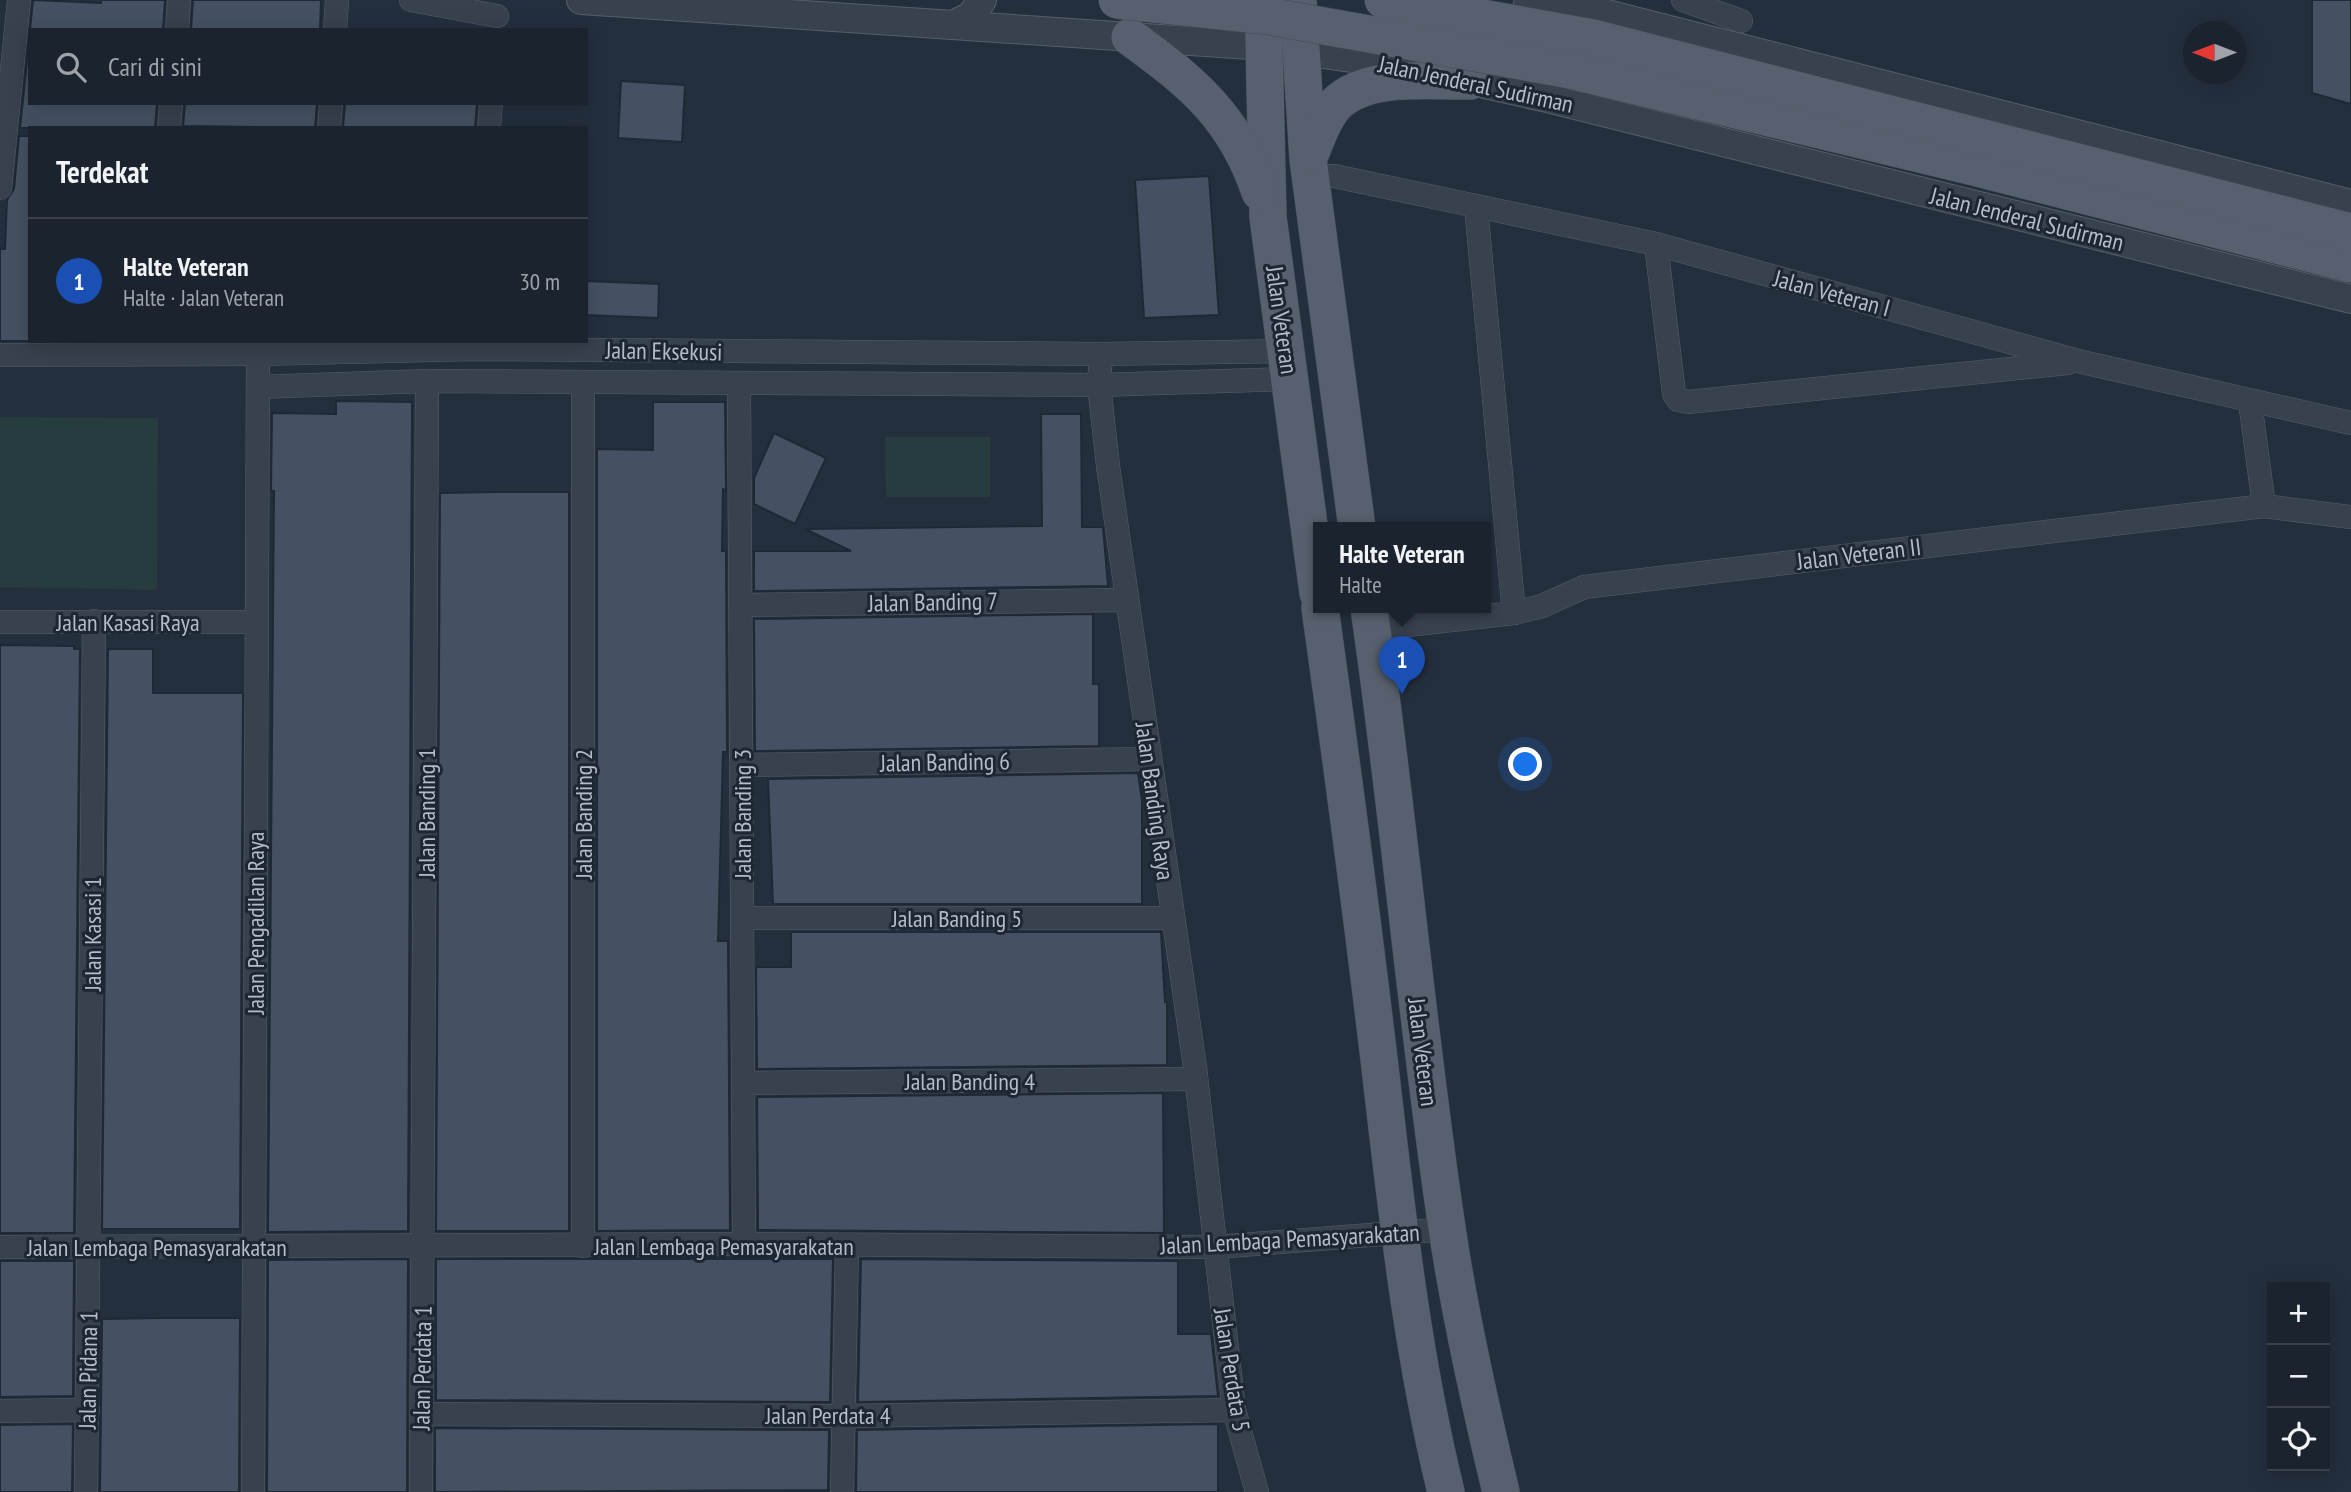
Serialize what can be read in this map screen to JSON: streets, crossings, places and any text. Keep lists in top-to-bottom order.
{
  "streets": {
    "main road": ["Jalan Jenderal Sudirman", "Jalan Veteran"],
    "street": [
      "Jalan Veteran I",
      "Jalan Eksekusi",
      "Jalan Veteran II",
      "Jalan Banding 7",
      "Jalan Kasasi Raya",
      "Jalan Banding 6",
      "Jalan Banding Raya",
      "Jalan Banding 1",
      "Jalan Banding 2",
      "Jalan Banding 3",
      "Jalan Banding 5",
      "Jalan Pengadilan Raya",
      "Jalan Kasasi 1",
      "Jalan Banding 4",
      "Jalan Lembaga Pemasyarakatan",
      "Jalan Perdata 1",
      "Jalan Pidana 1",
      "Jalan Perdata 5",
      "Jalan Perdata 4"
    ]
  },
  "crossings": [
    ["Jalan Jenderal Sudirman", "Jalan Veteran"],
    ["Jalan Veteran I", "Jalan Veteran"],
    ["Jalan Veteran", "Jalan Eksekusi"],
    ["Jalan Veteran", "Jalan Veteran II"],
    ["Jalan Veteran", "Jalan Lembaga Pemasyarakatan"],
    ["Jalan Eksekusi", "Jalan Banding Raya"],
    ["Jalan Eksekusi", "Jalan Banding 1"],
    ["Jalan Eksekusi", "Jalan Banding 2"],
    ["Jalan Eksekusi", "Jalan Banding 3"],
    ["Jalan Eksekusi", "Jalan Pengadilan Raya"],
    ["Jalan Banding 7", "Jalan Banding Raya"],
    ["Jalan Banding 7", "Jalan Banding 3"],
    ["Jalan Kasasi Raya", "Jalan Pengadilan Raya"],
    ["Jalan Kasasi Raya", "Jalan Kasasi 1"],
    ["Jalan Banding 6", "Jalan Banding Raya"],
    ["Jalan Banding 6", "Jalan Banding 3"],
    ["Jalan Banding Raya", "Jalan Banding 5"],
    ["Jalan Banding Raya", "Jalan Banding 4"],
    ["Jalan Banding Raya", "Jalan Lembaga Pemasyarakatan"],
    ["Jalan Banding Raya", "Jalan Perdata 5"],
    ["Jalan Banding 1", "Jalan Lembaga Pemasyarakatan"],
    ["Jalan Banding 1", "Jalan Perdata 1"],
    ["Jalan Banding 2", "Jalan Lembaga Pemasyarakatan"],
    ["Jalan Banding 3", "Jalan Banding 5"],
    ["Jalan Banding 3", "Jalan Banding 4"],
    ["Jalan Banding 3", "Jalan Lembaga Pemasyarakatan"],
    ["Jalan Pengadilan Raya", "Jalan Lembaga Pemasyarakatan"],
    ["Jalan Kasasi 1", "Jalan Lembaga Pemasyarakatan"],
    ["Jalan Kasasi 1", "Jalan Pidana 1"],
    ["Jalan Lembaga Pemasyarakatan", "Jalan Perdata 1"],
    ["Jalan Lembaga Pemasyarakatan", "Jalan Pidana 1"],
    ["Jalan Lembaga Pemasyarakatan", "Jalan Perdata 5"],
    ["Jalan Perdata 1", "Jalan Perdata 4"],
    ["Jalan Perdata 5", "Jalan Perdata 4"]
  ],
  "north": "left",
  "page": {
    "search": "Cari di sini",
    "heading": "Terdekat",
    "list": [
      {
        "mark": "1",
        "name": "Halte Veteran",
        "note": "Halte · Jalan Veteran",
        "value": "30 m"
      }
    ],
    "popup": ["Halte Veteran", "Halte"],
    "pins": "1",
    "map_buttons": ["+", "−"]
  }
}
